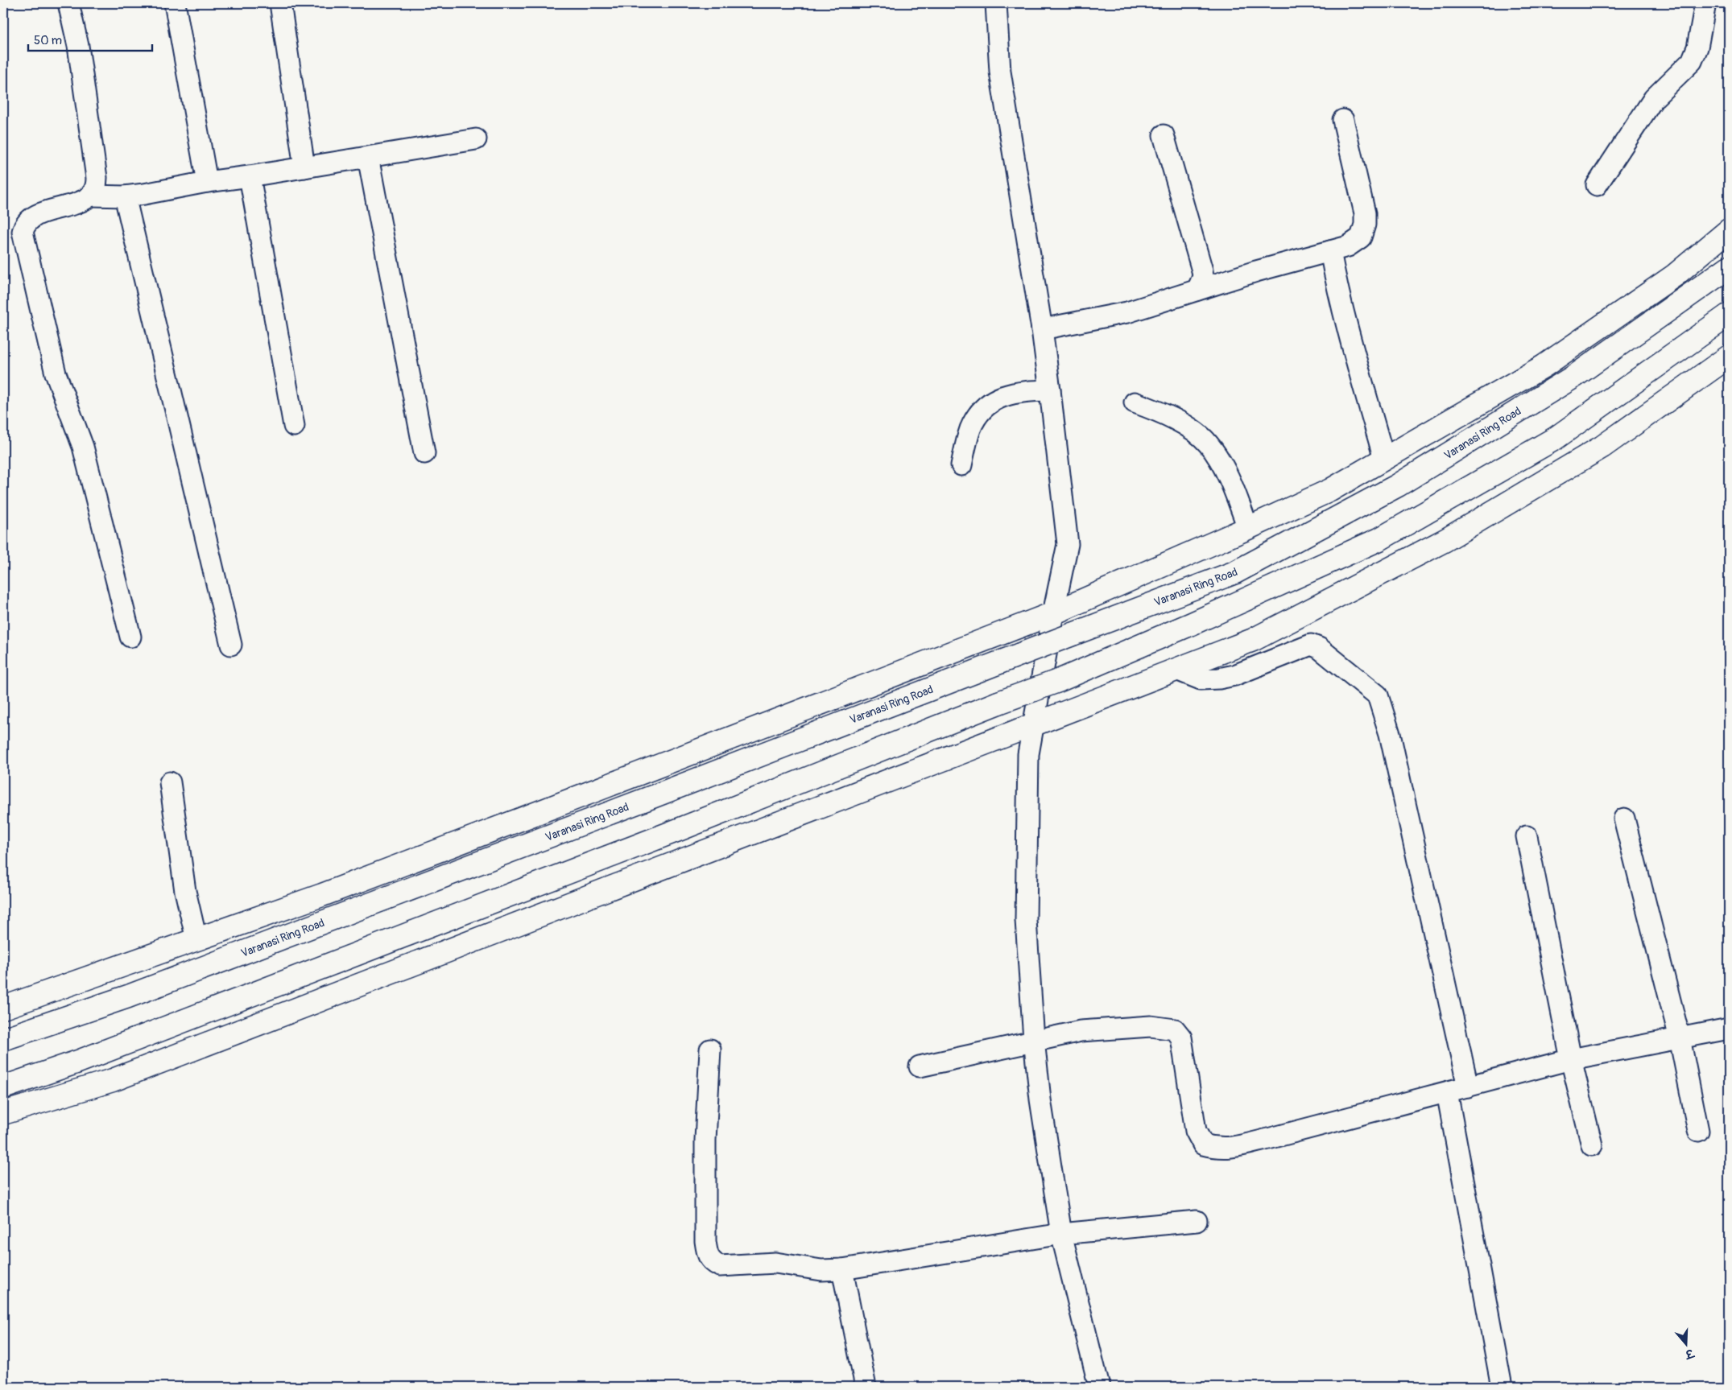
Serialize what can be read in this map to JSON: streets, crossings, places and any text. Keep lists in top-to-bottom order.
{
  "streets": {
    "highway": ["Varanasi Ring Road"]
  },
  "scale_bar": "50 m",
  "north": "bottom"
}
